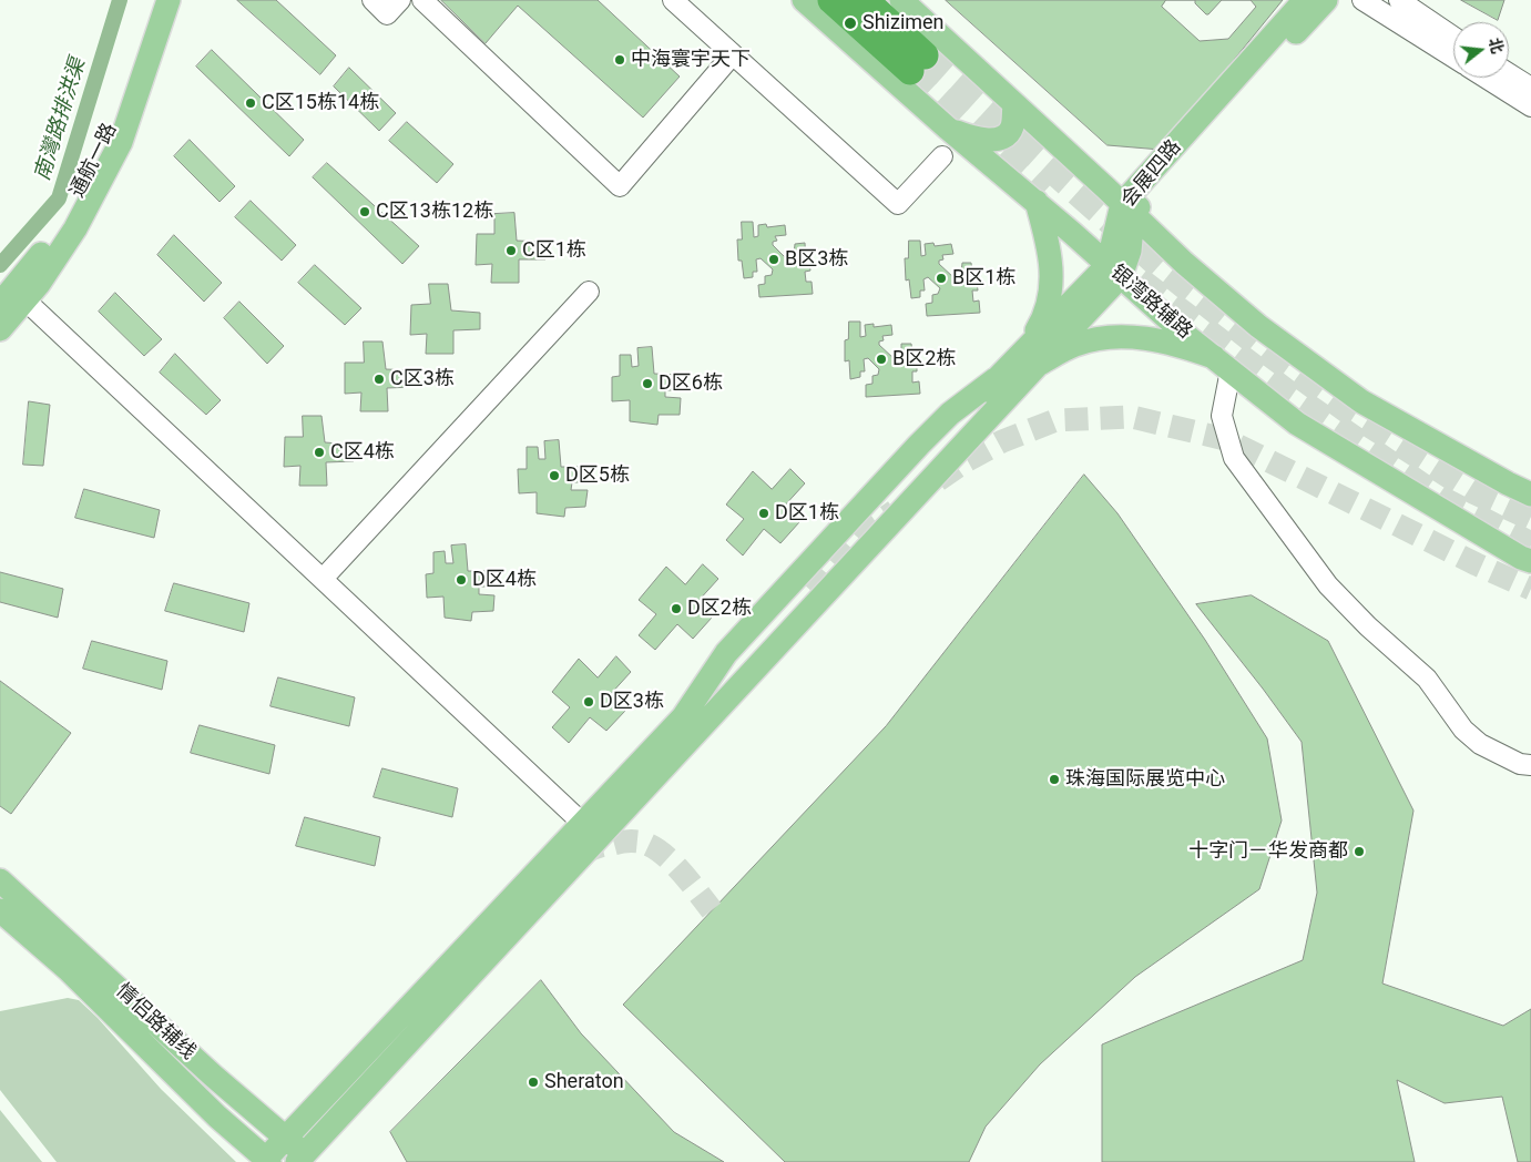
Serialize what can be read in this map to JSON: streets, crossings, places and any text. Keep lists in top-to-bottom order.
{
  "streets": {
    "main road": [
      "通航一路",
      "会展四路",
      "银湾路辅路",
      "情侣路辅线"
    ]
  },
  "water": ["南灣路排洪渠"],
  "places": [
    "Shizimen",
    "中海寰宇天下",
    "C区15栋14栋",
    "C区13栋12栋",
    "C区1栋",
    "B区3栋",
    "B区1栋",
    "B区2栋",
    "C区3栋",
    "D区6栋",
    "C区4栋",
    "D区5栋",
    "D区1栋",
    "D区4栋",
    "D区2栋",
    "D区3栋",
    "珠海国际展览中心",
    "十字门－华发商都",
    "Sheraton"
  ],
  "north": "right"
}
